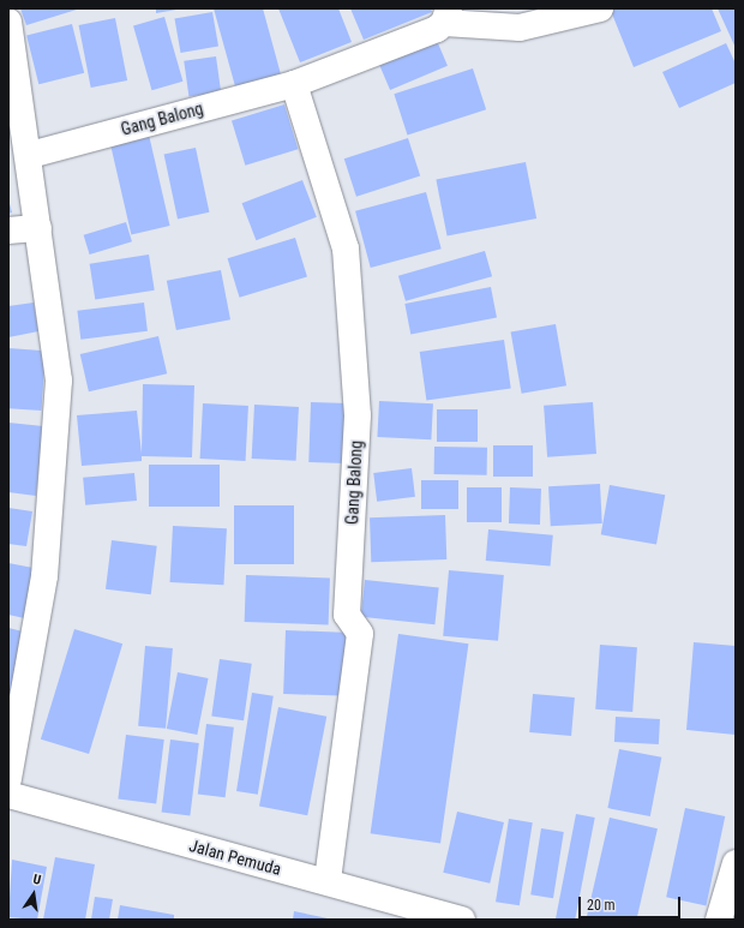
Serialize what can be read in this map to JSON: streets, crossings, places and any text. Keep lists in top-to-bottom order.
{
  "streets": {
    "street": ["Gang Balong", "Jalan Pemuda"]
  },
  "crossings": [
    ["Gang Balong", "Jalan Pemuda"]
  ],
  "scale_bar": "20 m",
  "north": "top"
}
